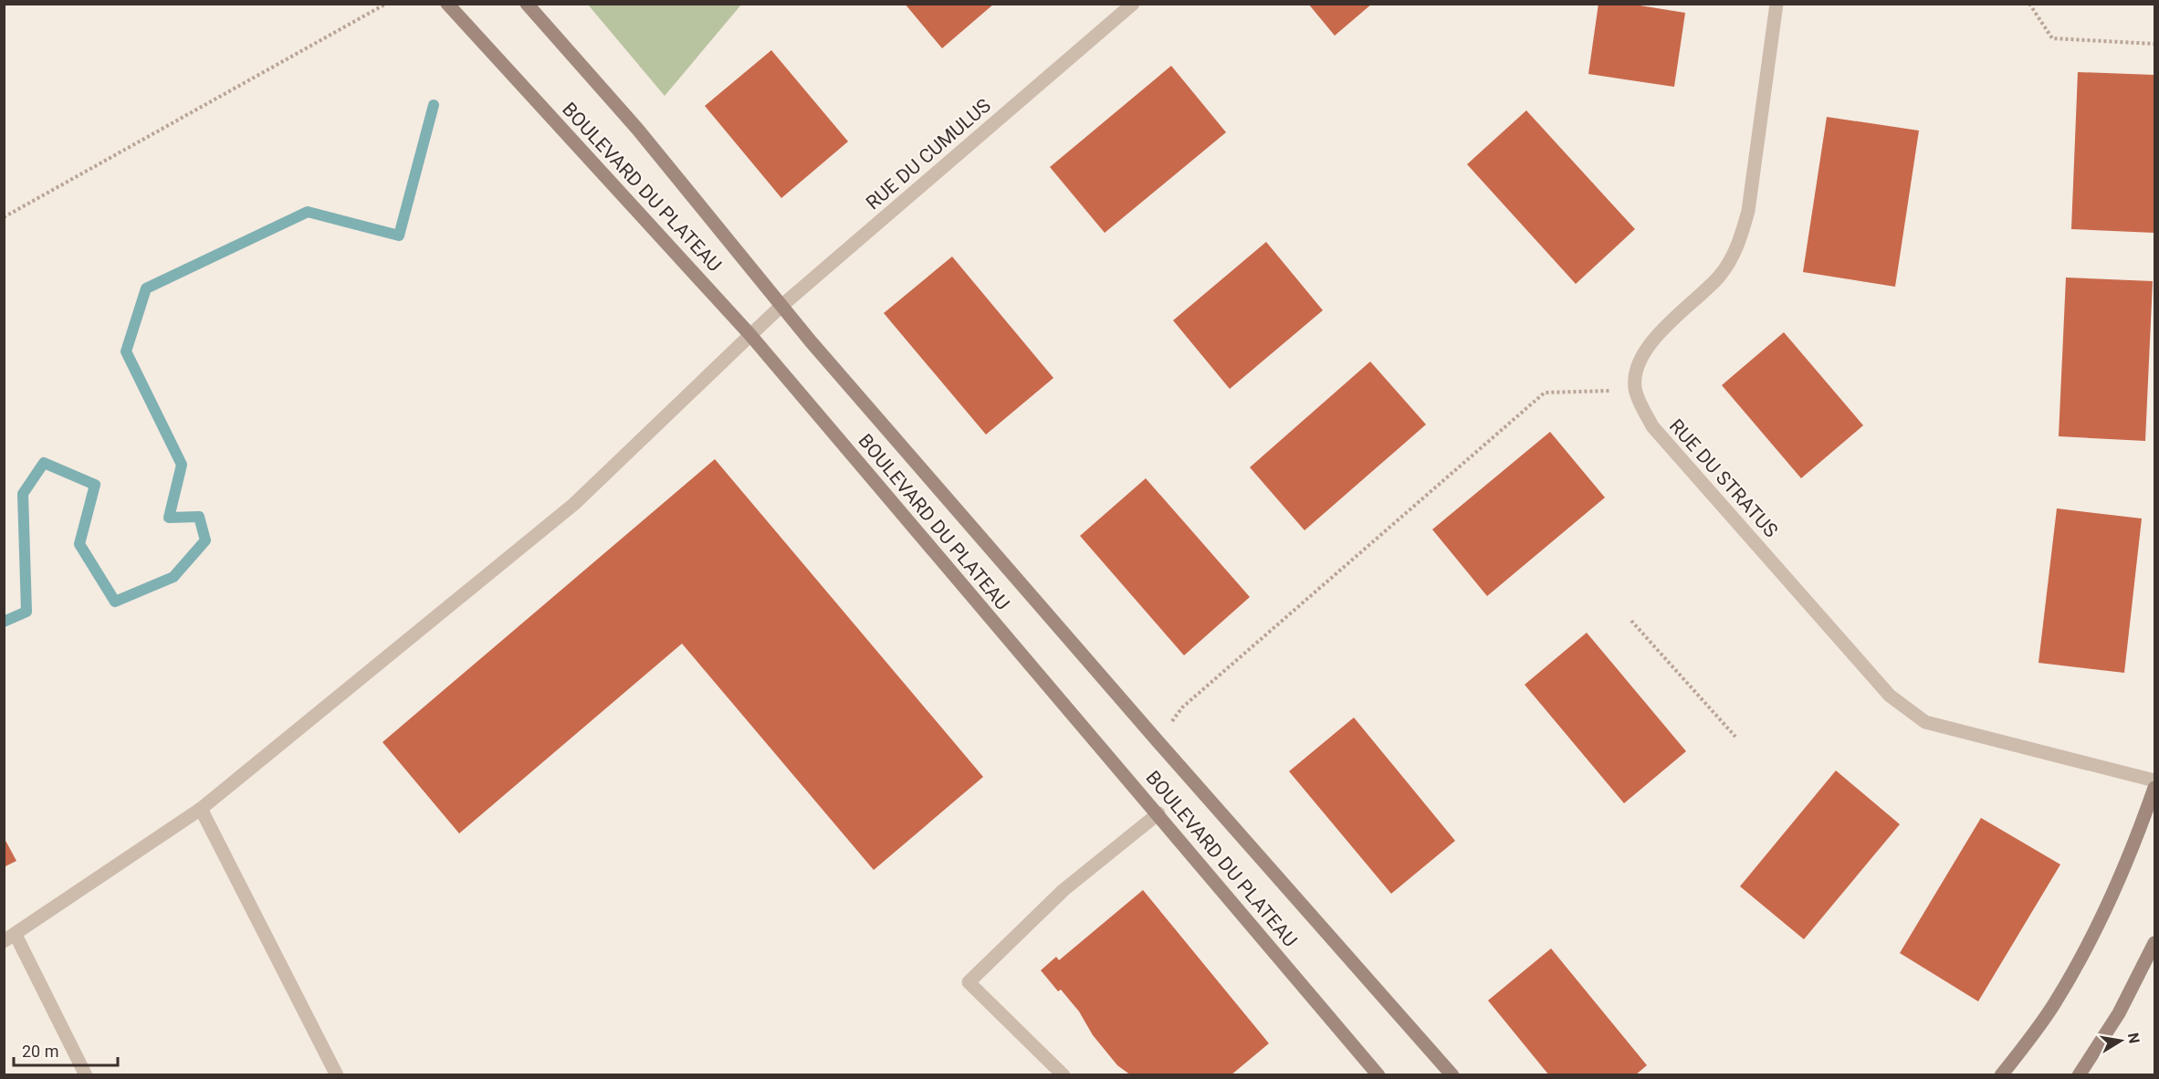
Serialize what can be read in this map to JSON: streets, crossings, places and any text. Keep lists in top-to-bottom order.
{
  "streets": {
    "main road": ["BOULEVARD DU PLATEAU"],
    "street": ["RUE DU CUMULUS", "RUE DU STRATUS"]
  },
  "crossings": [
    ["RUE DU CUMULUS", "BOULEVARD DU PLATEAU"]
  ],
  "scale_bar": "20 m",
  "north": "right"
}
